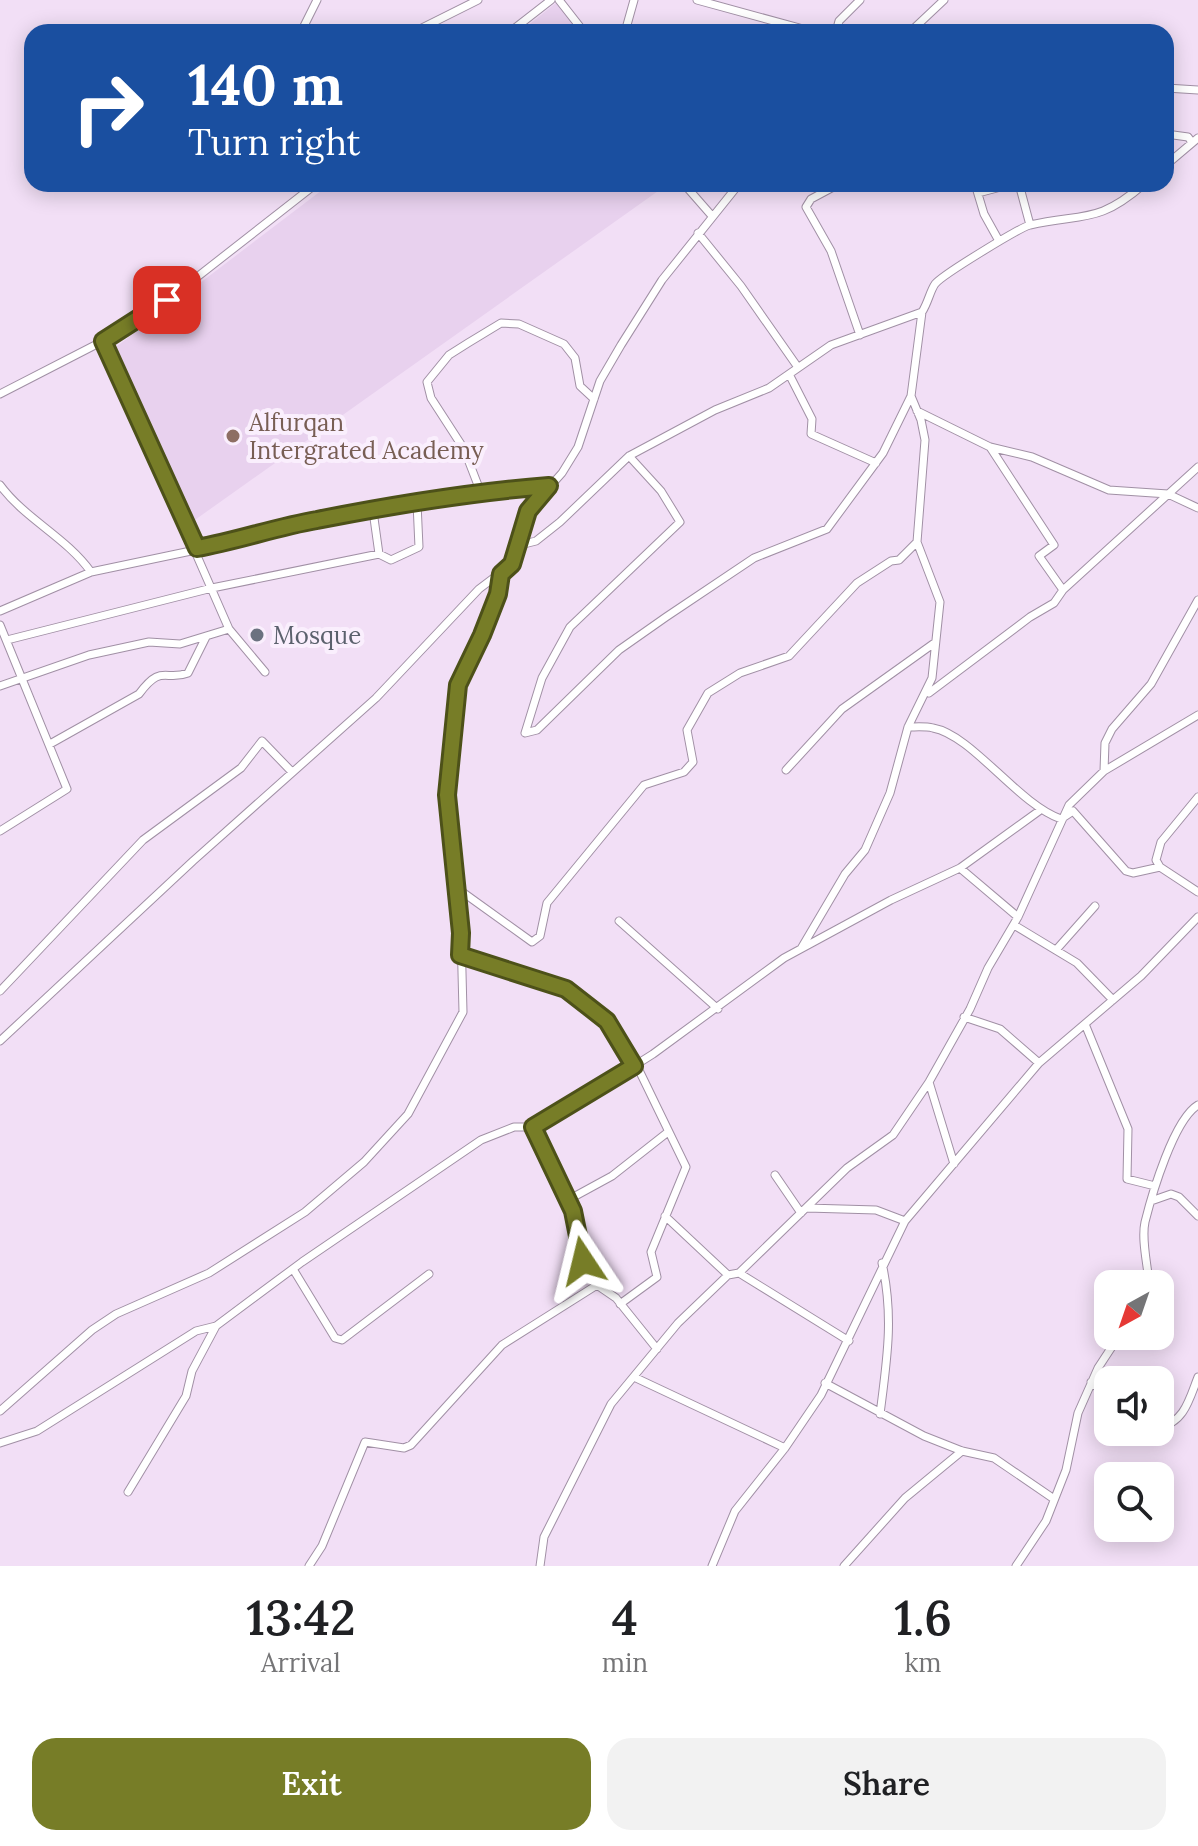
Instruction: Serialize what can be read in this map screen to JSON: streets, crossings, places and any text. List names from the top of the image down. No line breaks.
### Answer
{"places":["Alfurqan Intergrated Academy","Mosque"],"north":"bottom left","page":{"turn":["140 m","Turn right"],"eta":["13:42","Arrival","4","min","1.6","km"],"buttons":["Exit","Share"]}}
